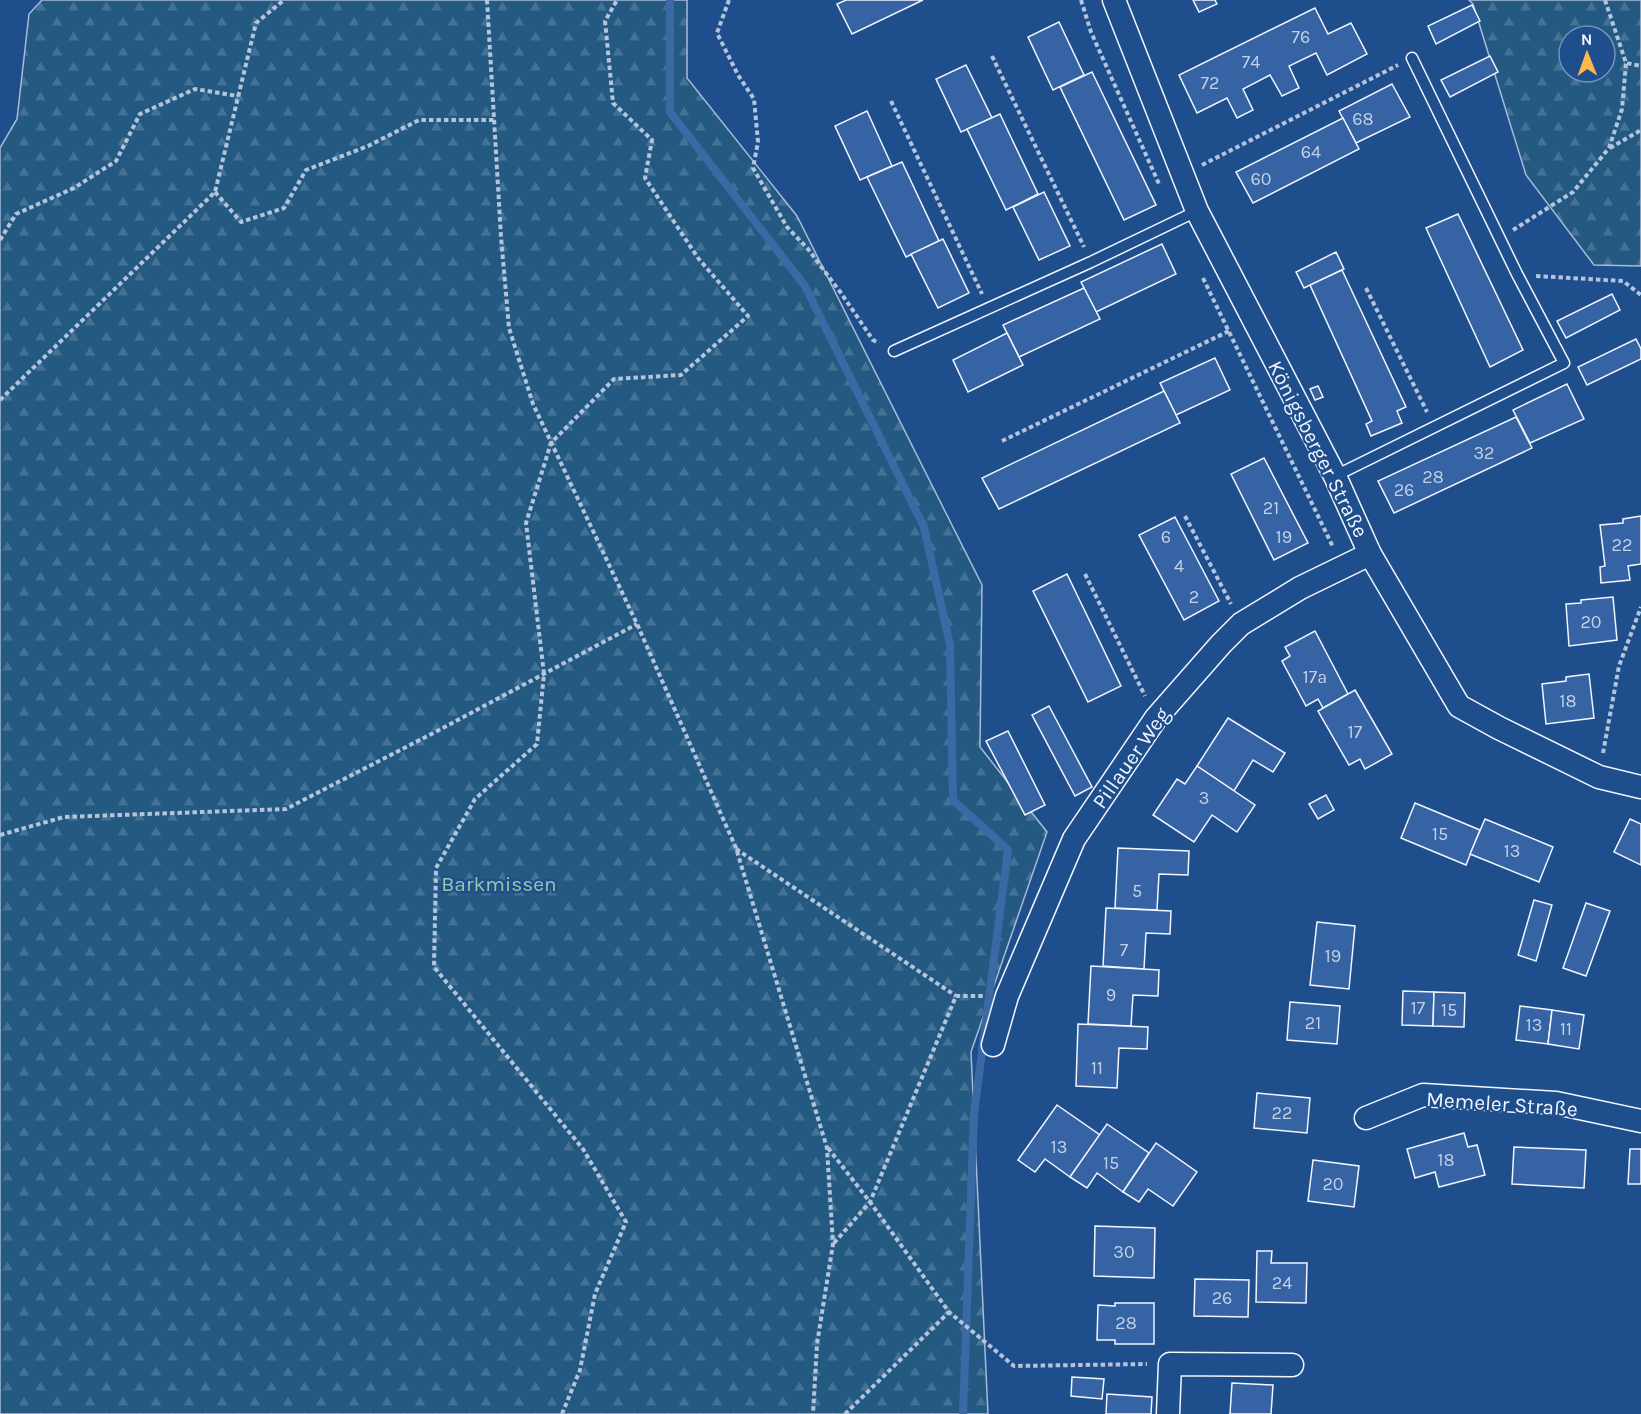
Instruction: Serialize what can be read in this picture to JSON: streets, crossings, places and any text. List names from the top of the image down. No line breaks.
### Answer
{"streets":{"street":["Königsberger Straße","Pillauer Weg","Memeler Straße"]},"crossings":[["Königsberger Straße","Pillauer Weg"]],"parks":["Barkmissen"],"house_numbers":["76","74","72","68","64","60","32","28","26","21","6","19","22","4","2","20","17a","18","17","3","15","13","5","7","19","9","17","15","21","13","11","11","22","13","18","15","20","30","24","26","28"],"north":"top"}
